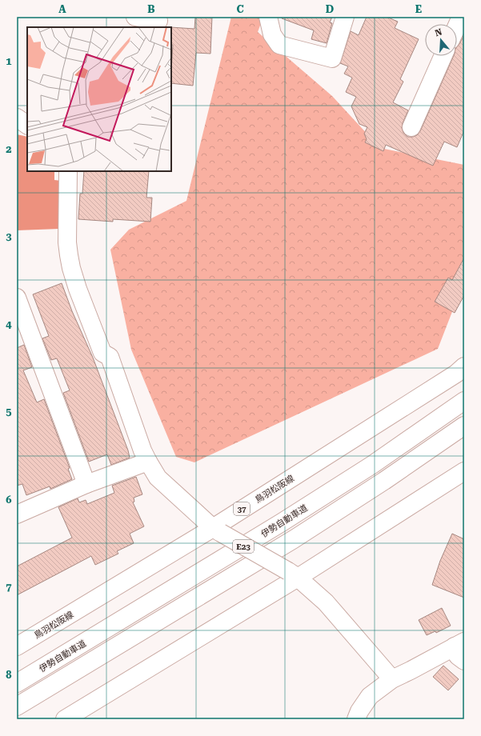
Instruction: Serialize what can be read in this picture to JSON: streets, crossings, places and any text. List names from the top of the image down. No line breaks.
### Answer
{"streets":{"main road":["鳥羽松阪線","37","伊勢自動車道","E23"]},"north":"top","grid":{"columns":["A","B","C","D","E"],"rows":["1","2","3","4","5","6","7","8"]}}
